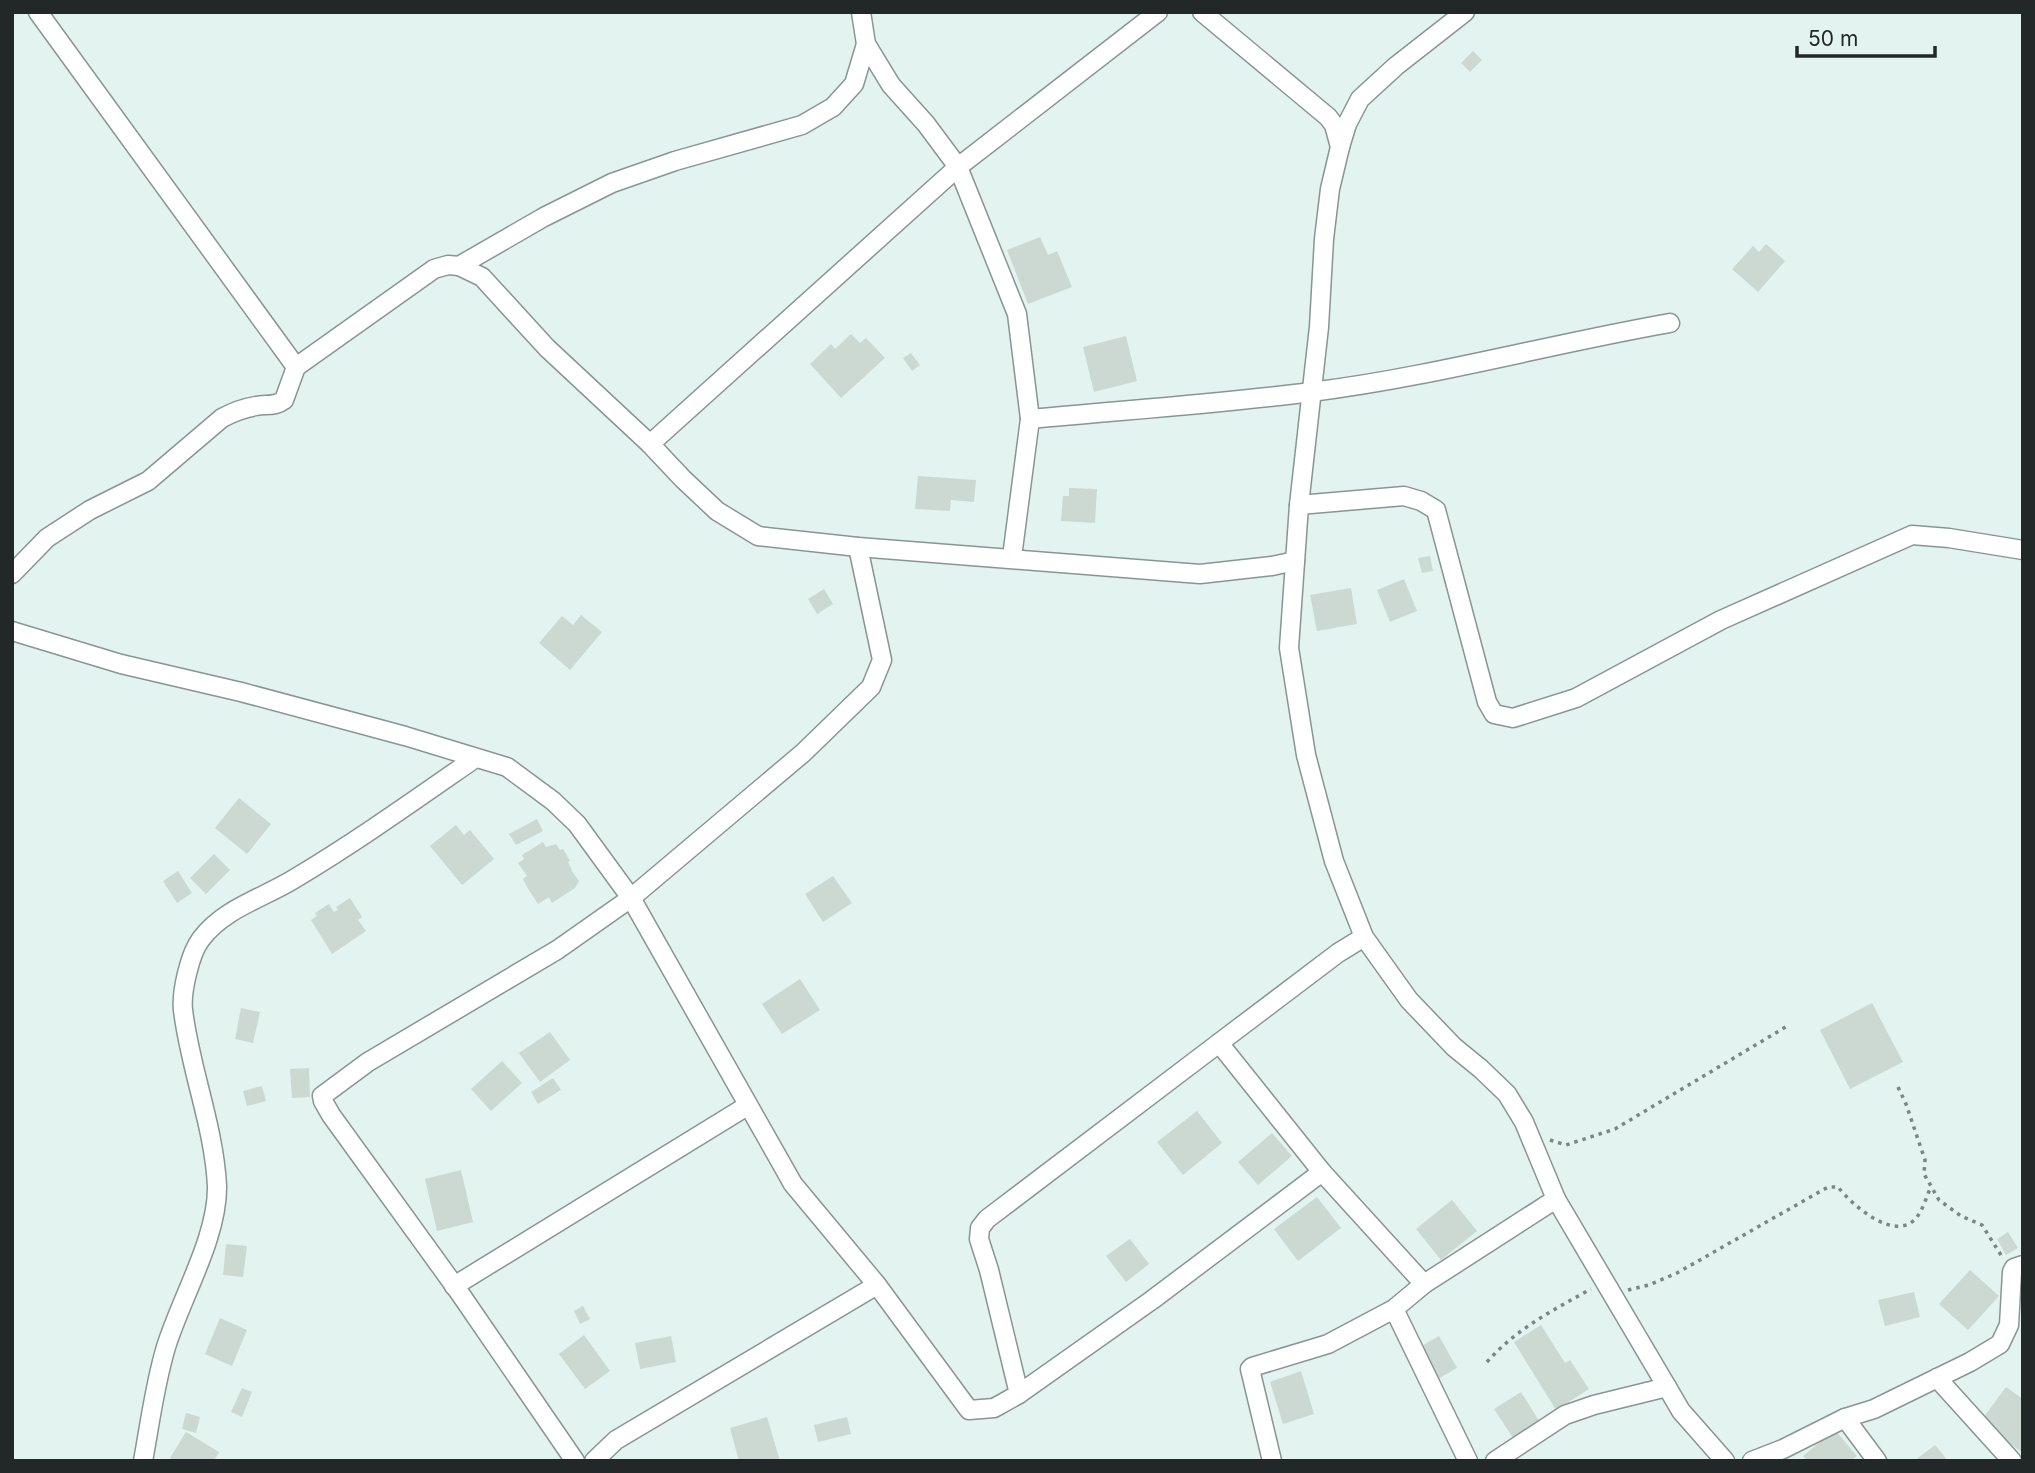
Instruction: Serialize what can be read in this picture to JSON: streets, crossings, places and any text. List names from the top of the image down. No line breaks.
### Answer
{"scale_bar":"50 m"}
